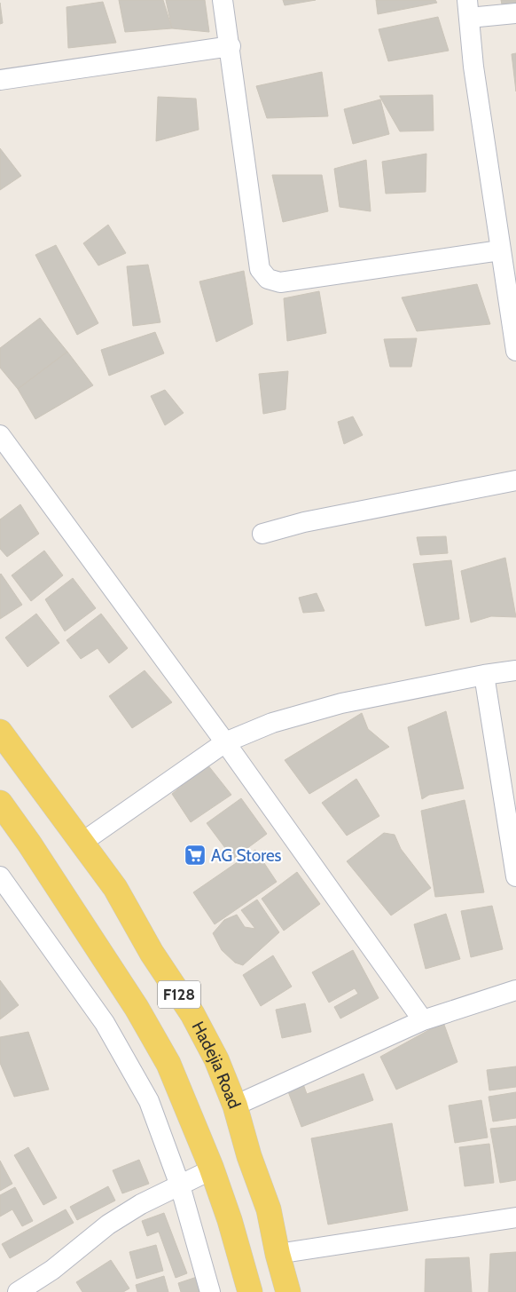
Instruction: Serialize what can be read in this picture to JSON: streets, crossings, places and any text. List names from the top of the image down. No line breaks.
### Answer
{"streets":{"main road":["F128","Hadejia Road"]},"places":{"supermarket":["AG Stores"]}}
